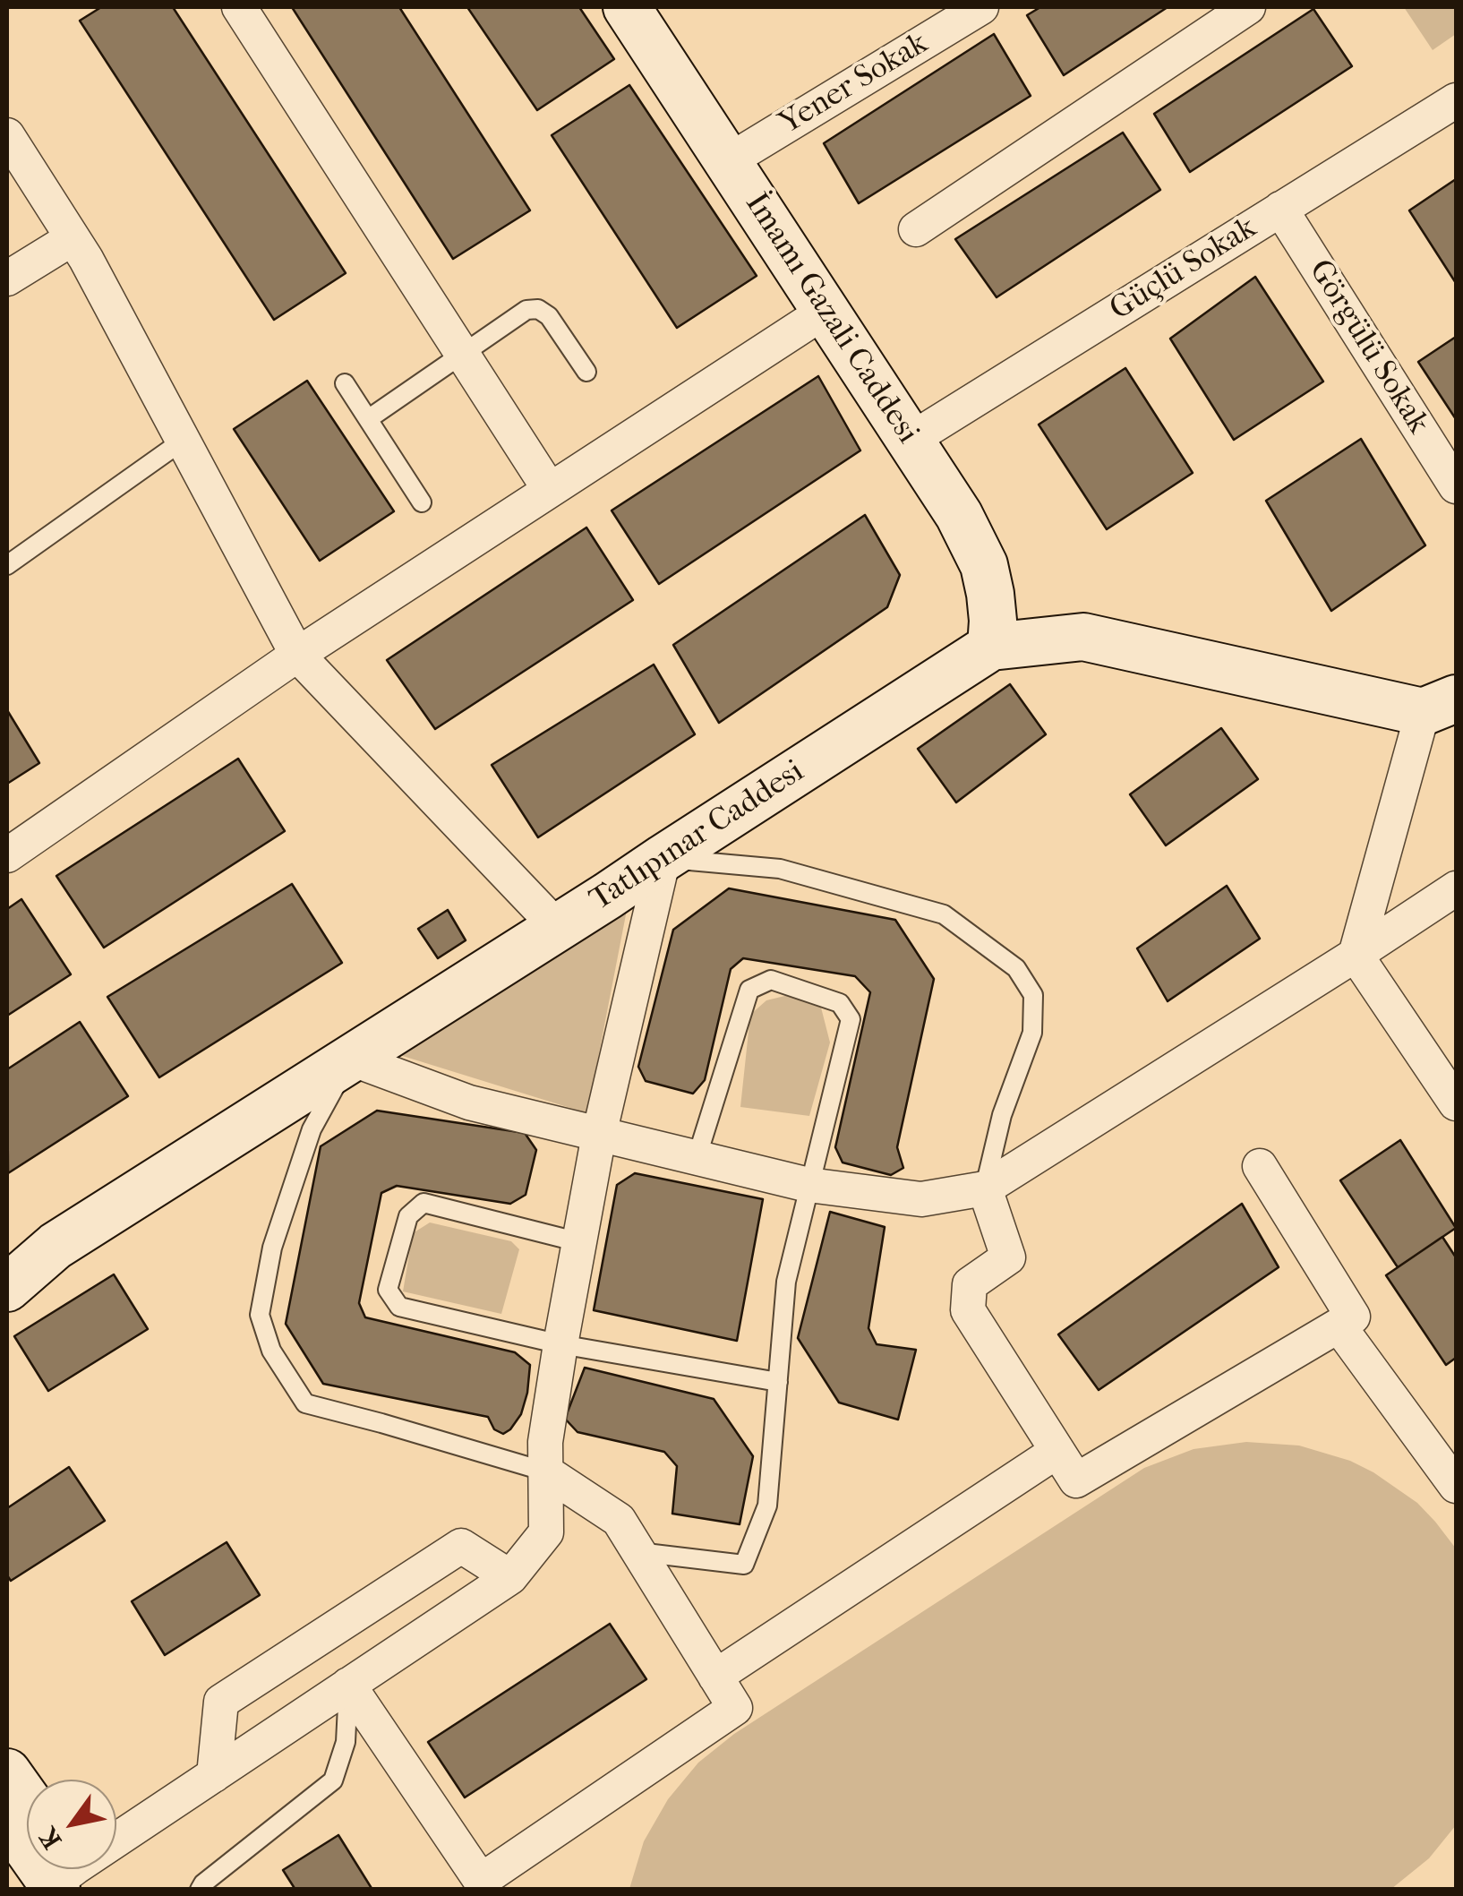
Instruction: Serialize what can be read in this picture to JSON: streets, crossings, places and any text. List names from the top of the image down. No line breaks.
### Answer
{"streets":{"street":["Yener Sokak","Güçlü Sokak","İmamı Gazali Caddesi","Görgülü Sokak","Tatlıpınar Caddesi"]},"crossings":[["Yener Sokak","İmamı Gazali Caddesi"],["Güçlü Sokak","İmamı Gazali Caddesi"],["Güçlü Sokak","Görgülü Sokak"],["İmamı Gazali Caddesi","Tatlıpınar Caddesi"]],"north":"bottom left"}
